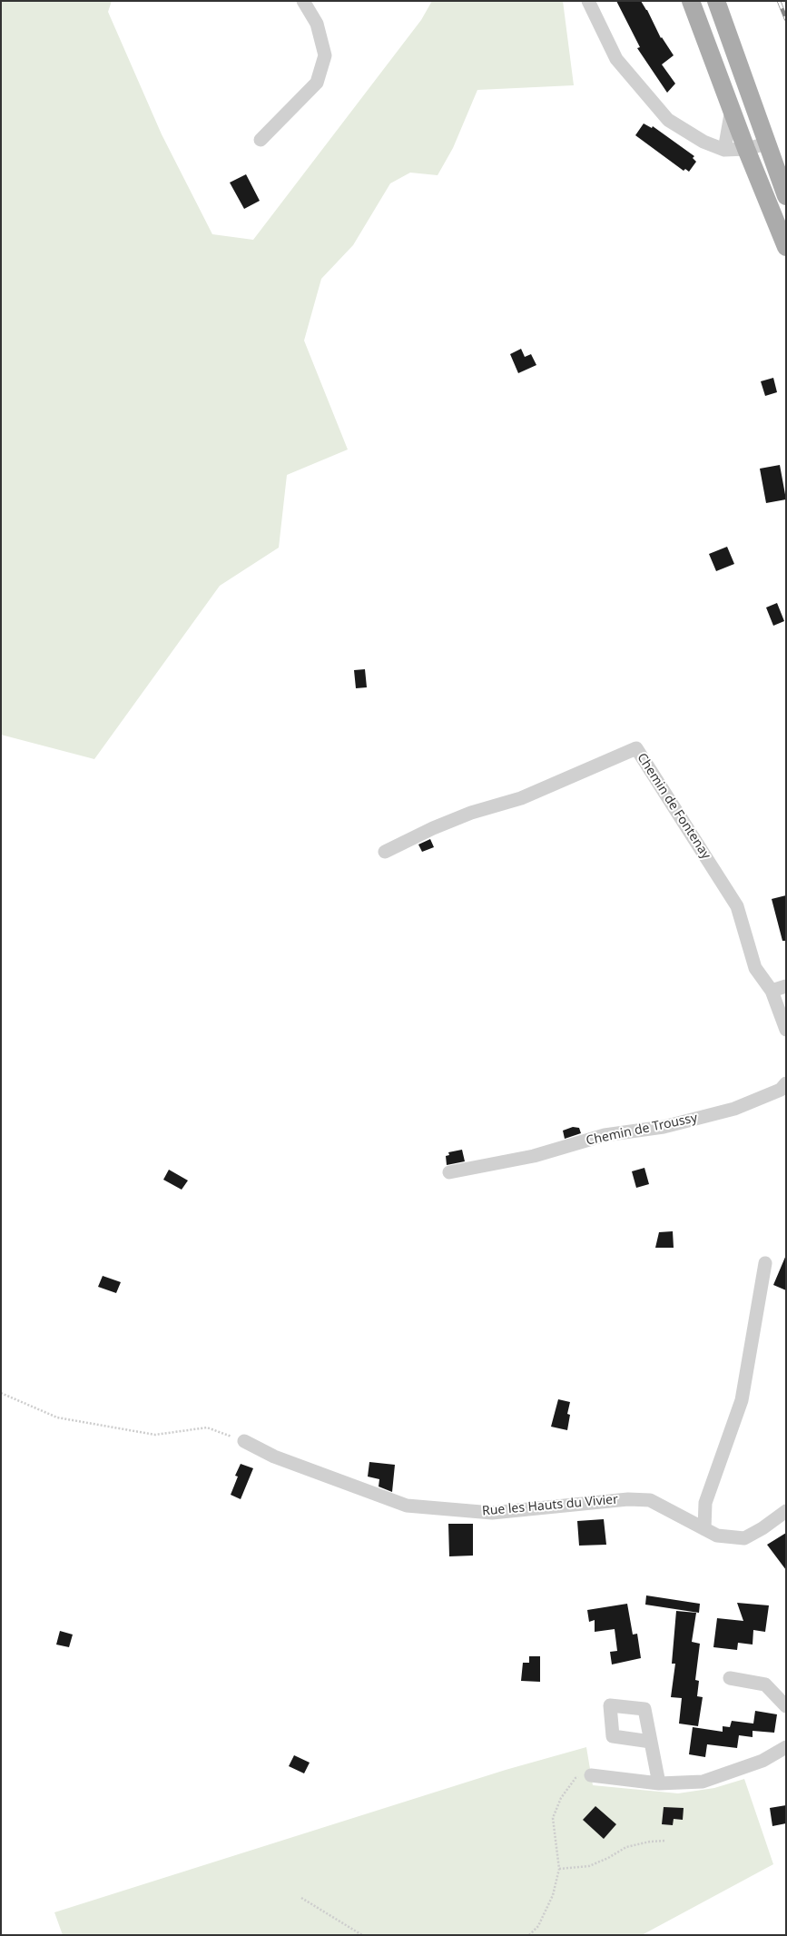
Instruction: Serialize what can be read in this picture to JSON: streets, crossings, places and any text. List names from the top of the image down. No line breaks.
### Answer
{"streets":{"street":["Chemin de Fontenay","Chemin de Troussy","Rue les Hauts du Vivier"]}}
